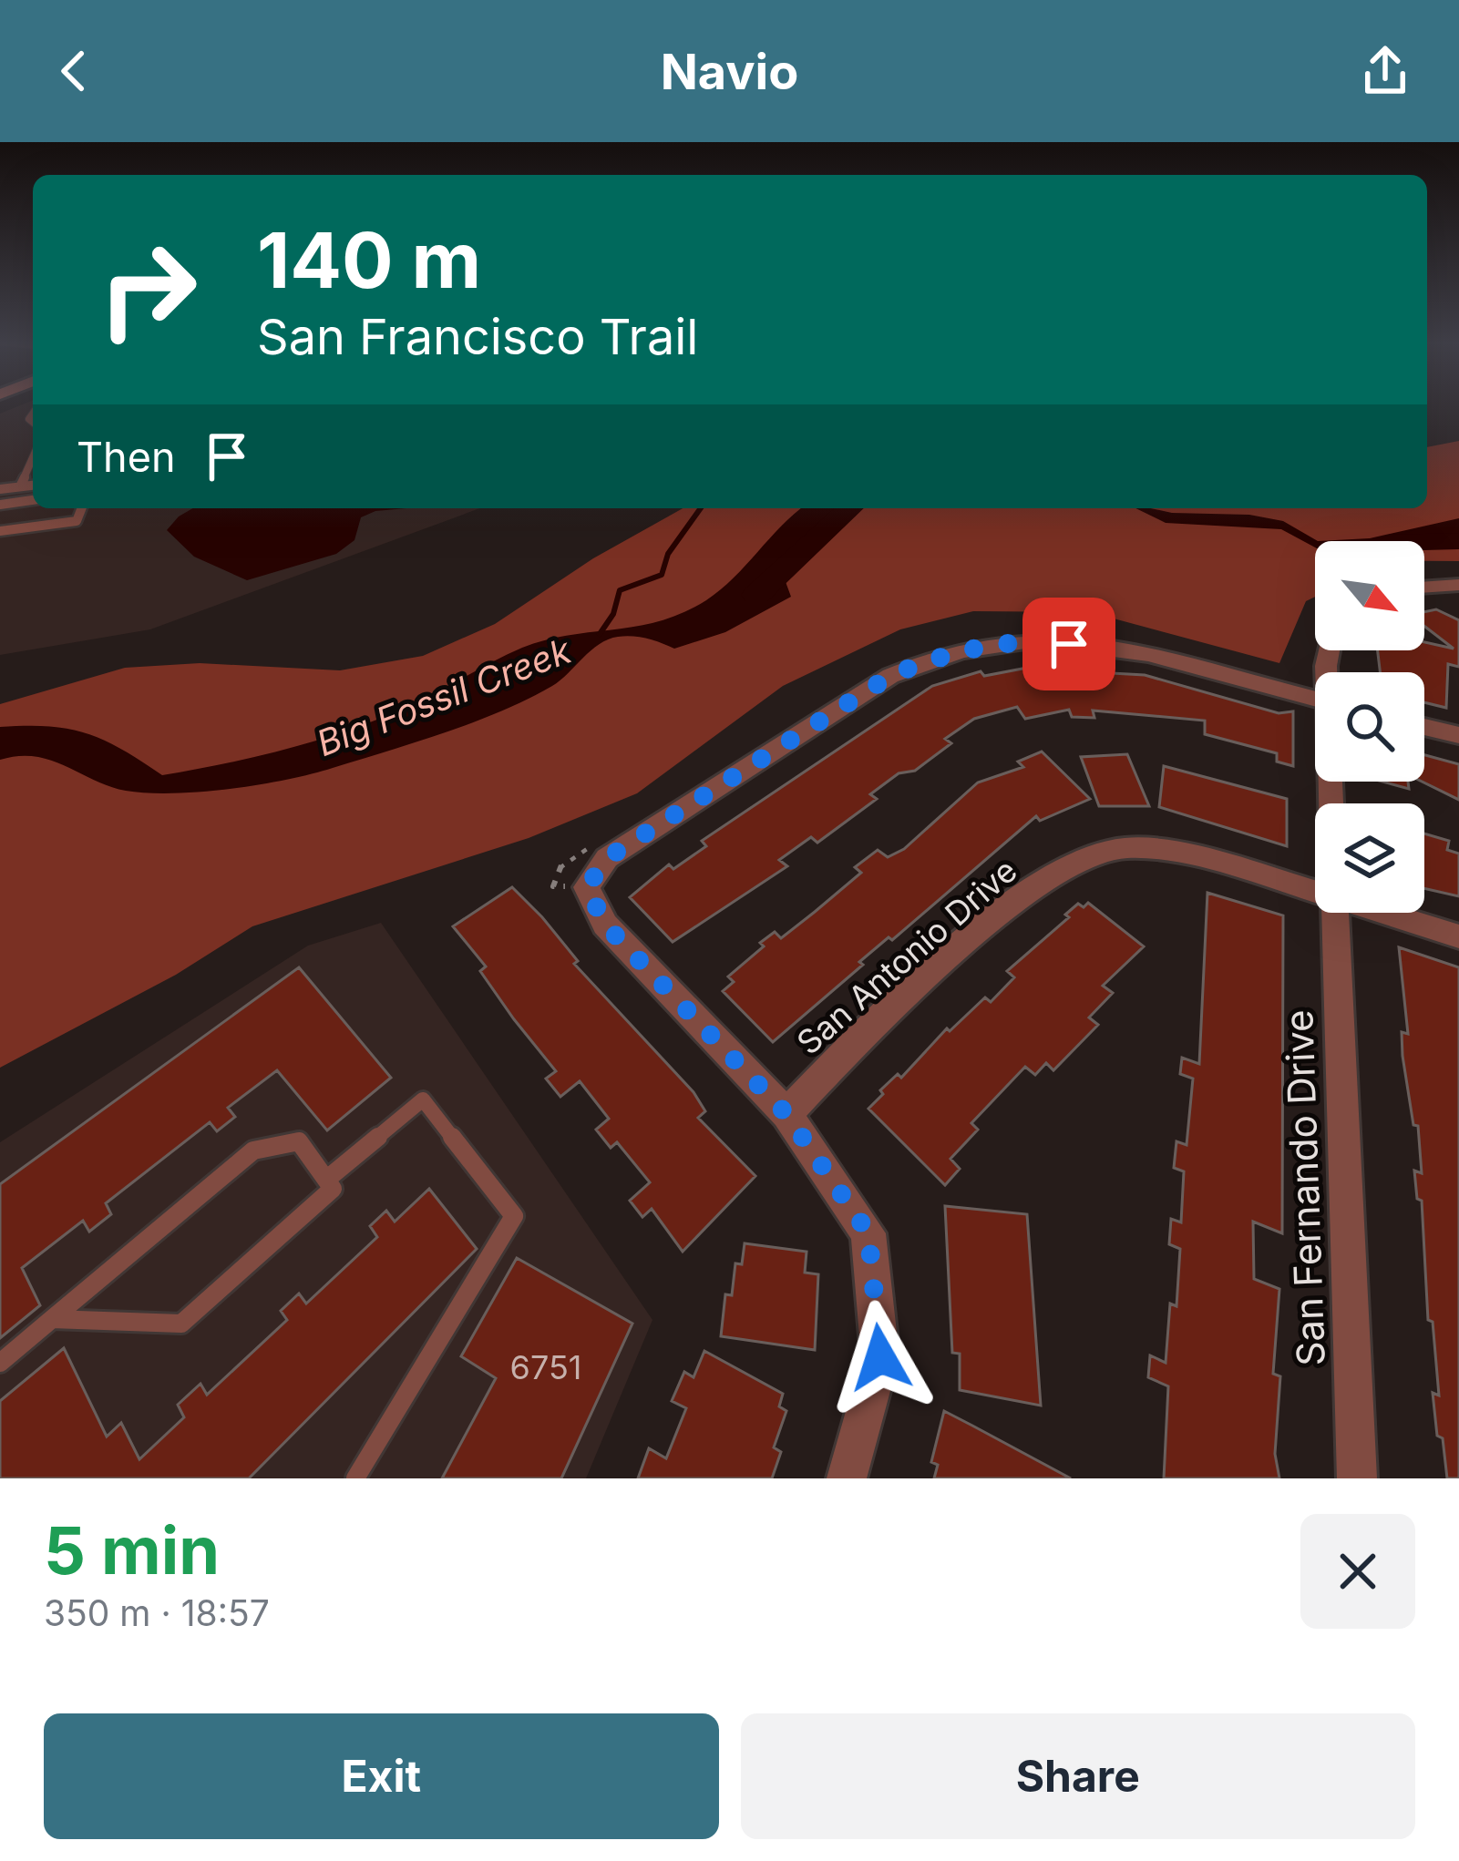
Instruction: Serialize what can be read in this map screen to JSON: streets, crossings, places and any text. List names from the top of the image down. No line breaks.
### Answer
{"streets":{"street":["San Antonio Drive","San Fernando Drive"]},"water":["Big Fossil Creek"],"house_numbers":["6751"],"north":"bottom right","page":{"header":"Navio","turn":["140 m","San Francisco Trail"],"then":"Then","heading":["5 min","350 m · 18:57"],"buttons":["Exit","Share"]}}
